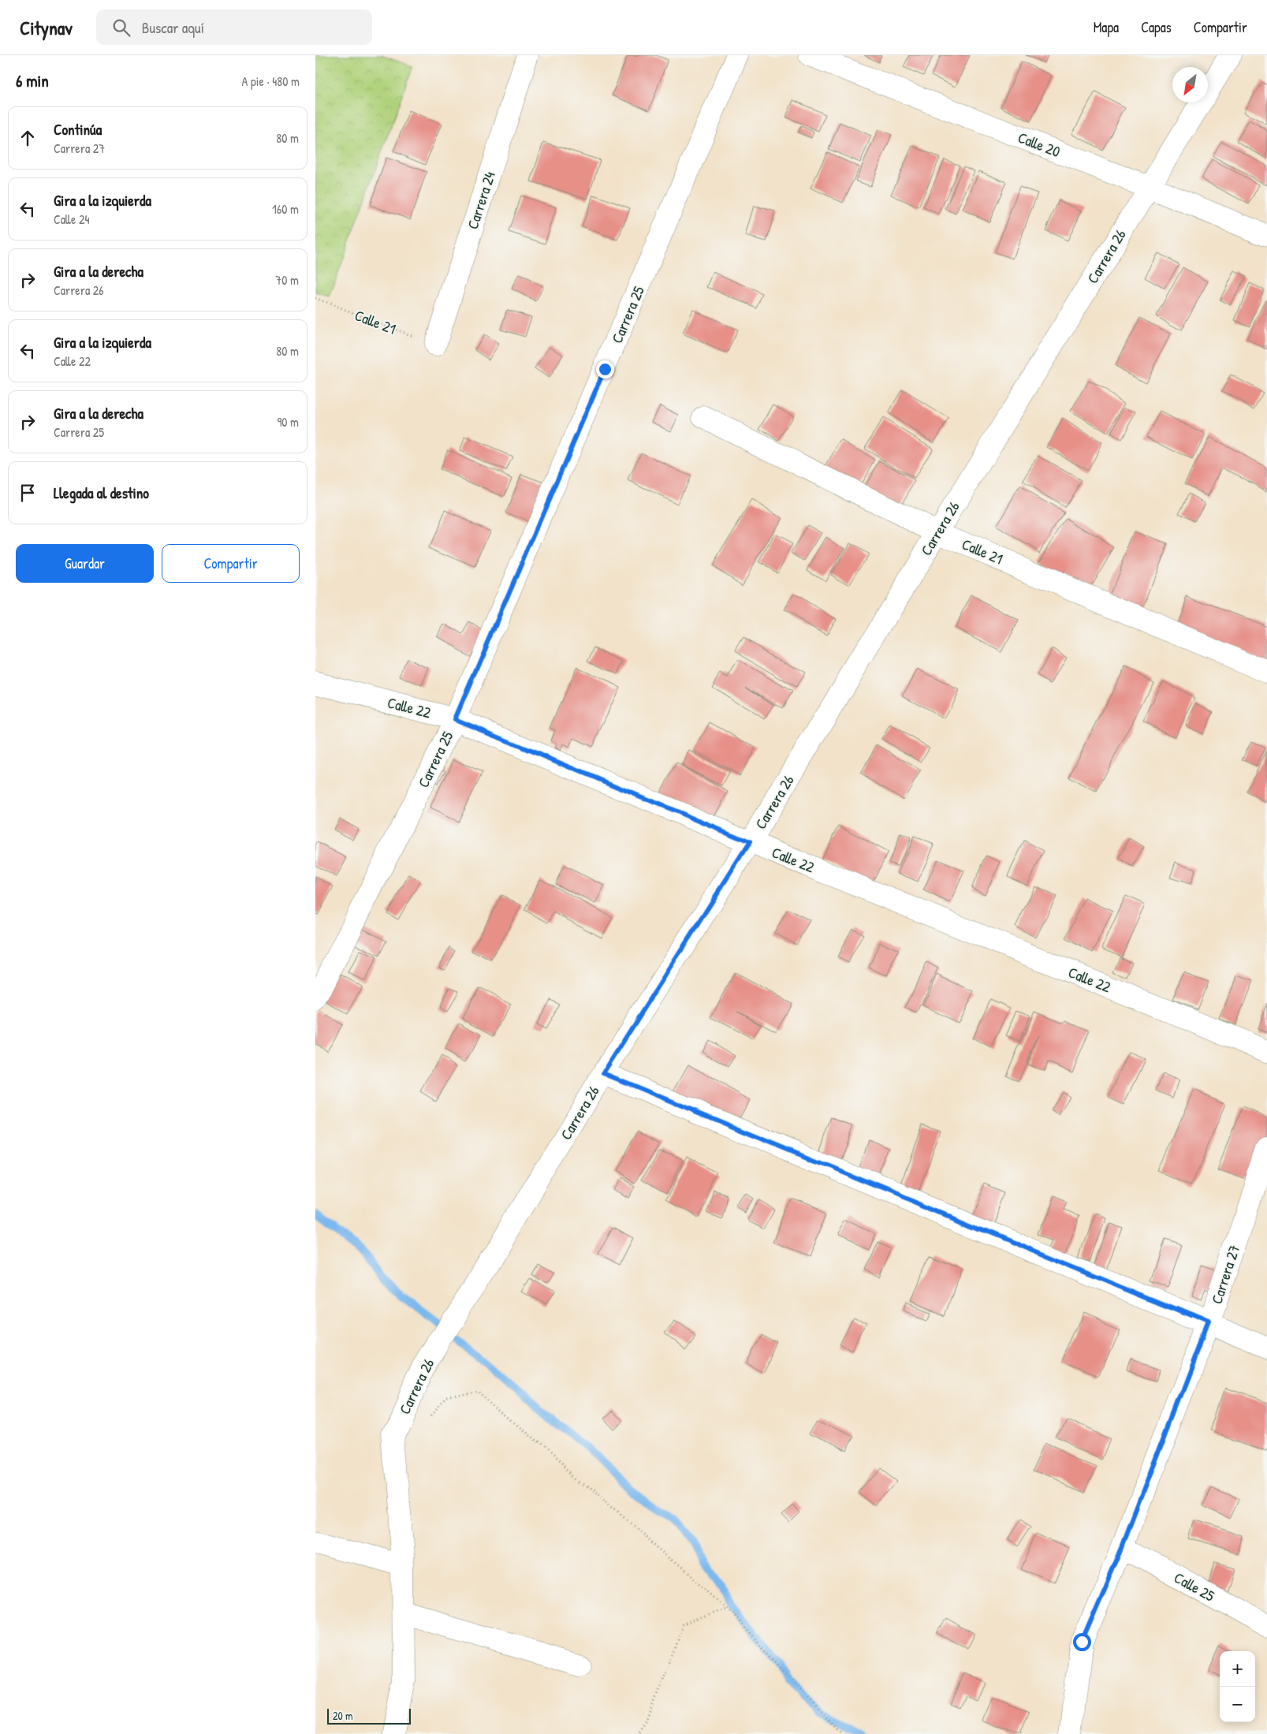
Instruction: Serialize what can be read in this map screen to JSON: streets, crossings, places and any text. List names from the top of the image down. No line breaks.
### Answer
{"streets":{"street":["Calle 20","Carrera 24","Carrera 26","Carrera 25","Calle 21","Calle 22","Carrera 27","Calle 25"]},"crossings":[["Calle 20","Carrera 26"],["Carrera 24","Calle 21"],["Carrera 26","Calle 21"],["Carrera 26","Calle 22"],["Carrera 25","Calle 22"],["Carrera 27","Calle 25"]],"scale_bar":"20 m","north":"bottom left","page":{"header":"Citynav","search":"Buscar aquí","nav":["Mapa","Capas","Compartir"],"heading":["6 min","A pie · 480 m"],"list":[["Continúa","Carrera 27","80 m"],["Gira a la izquierda","Calle 24","160 m"],["Gira a la derecha","Carrera 26","70 m"],["Gira a la izquierda","Calle 22","80 m"],["Gira a la derecha","Carrera 25","90 m"],"Llegada al destino"],"buttons":["Guardar","Compartir"],"map_buttons":["+","−"],"scale":"20 m"}}
